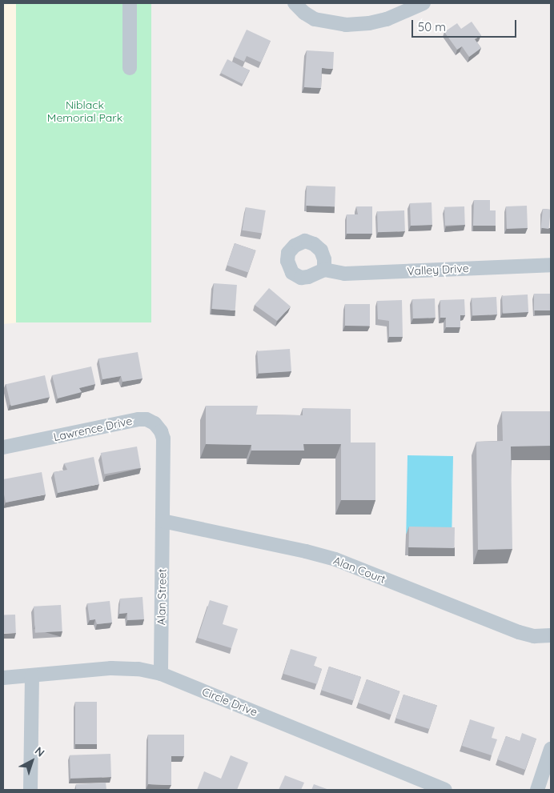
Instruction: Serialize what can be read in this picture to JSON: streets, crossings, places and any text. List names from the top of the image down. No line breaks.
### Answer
{"streets":{"street":["Valley Drive","Lawrence Drive","Alan Court","Alan Street","Circle Drive"]},"crossings":[["Lawrence Drive","Alan Court"],["Lawrence Drive","Alan Street"],["Alan Court","Alan Street"],["Alan Street","Circle Drive"]],"parks":["Niblack Memorial Park"],"scale_bar":"50 m","north":"top right"}
